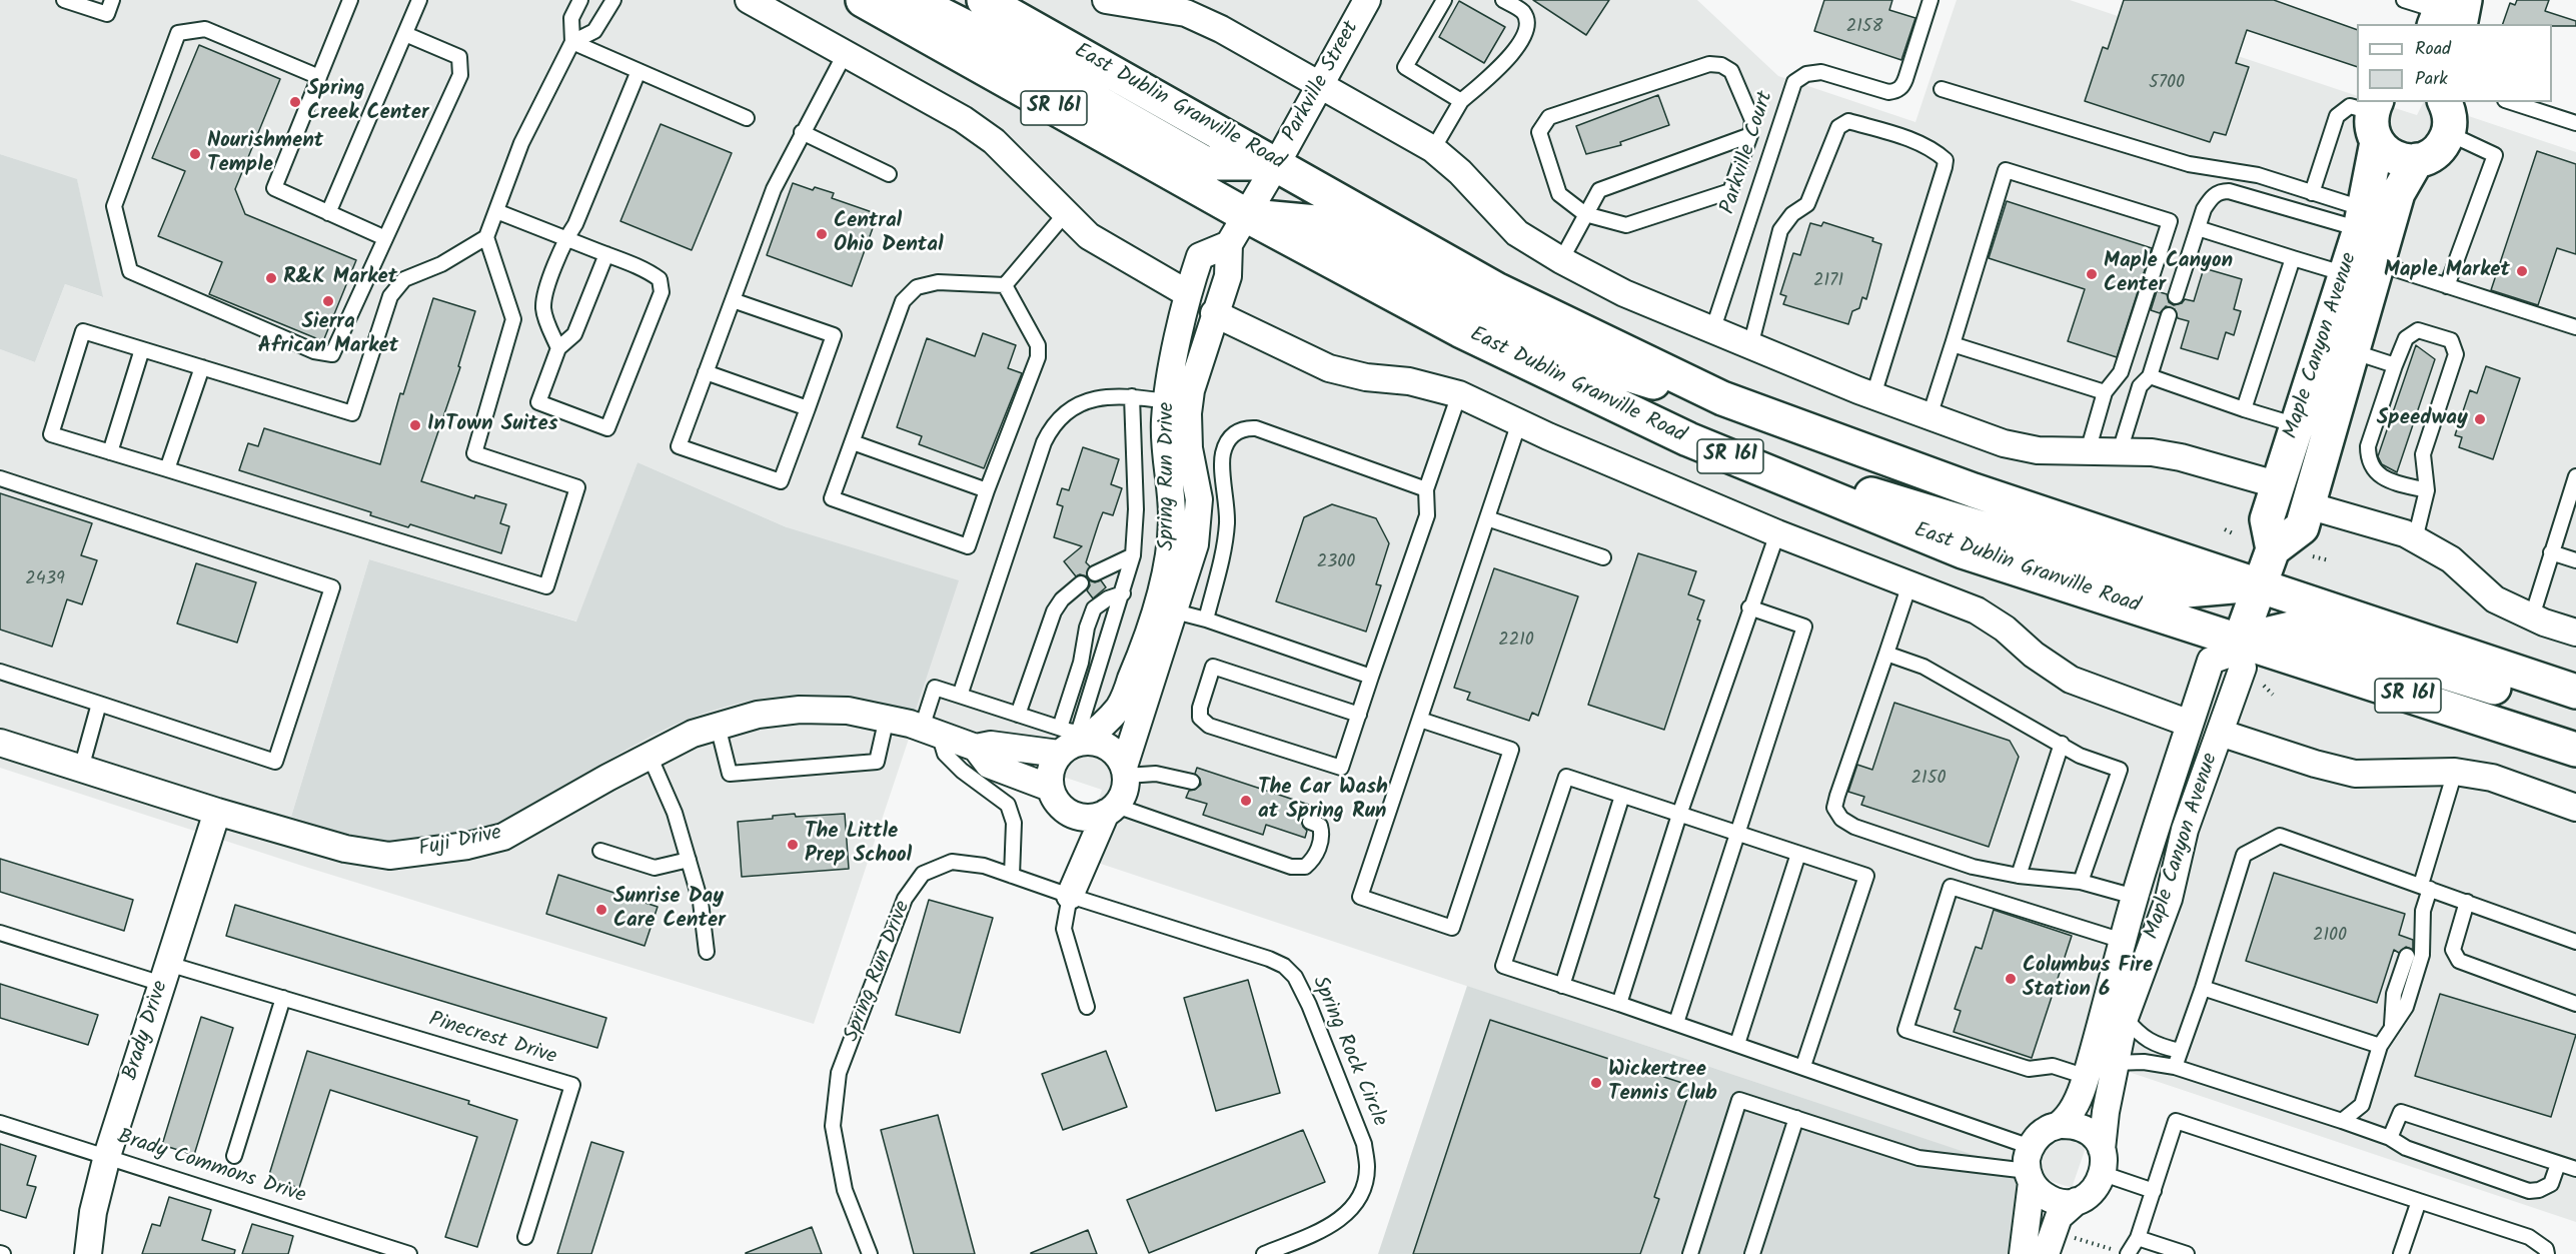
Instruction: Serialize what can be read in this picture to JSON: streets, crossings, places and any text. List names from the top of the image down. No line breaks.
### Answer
{"streets":{"main road":["SR 161","East Dublin Granville Road","Maple Canyon Avenue"],"street":["Parkville Street","Spring Run Drive","Fuji Drive","Brady Drive"],"lane":["Parkville Court","Pinecrest Drive","Spring Rock Circle","Brady Commons Drive"]},"crossings":[["Parkville Street","East Dublin Granville Road"],["Parkville Street","Spring Run Drive"],["East Dublin Granville Road","Maple Canyon Avenue"],["East Dublin Granville Road","Spring Run Drive"],["Spring Run Drive","Fuji Drive"],["Spring Run Drive","Spring Rock Circle"],["Fuji Drive","Brady Drive"],["Brady Drive","Pinecrest Drive"],["Brady Drive","Brady Commons Drive"]],"places":["Spring Creek Center","Nourishment Temple","Central Ohio Dental","Maple Market","Maple Canyon Center","R&K Market","Sierra African Market","Speedway","InTown Suites","The Car Wash at Spring Run","The Little Prep School","Sunrise Day Care Center","Columbus Fire Station 6","Wickertree Tennis Club"],"house_numbers":["2158","5700","2171","2300","2439","2210","2150","2100"],"legend":["Road","Park"]}
